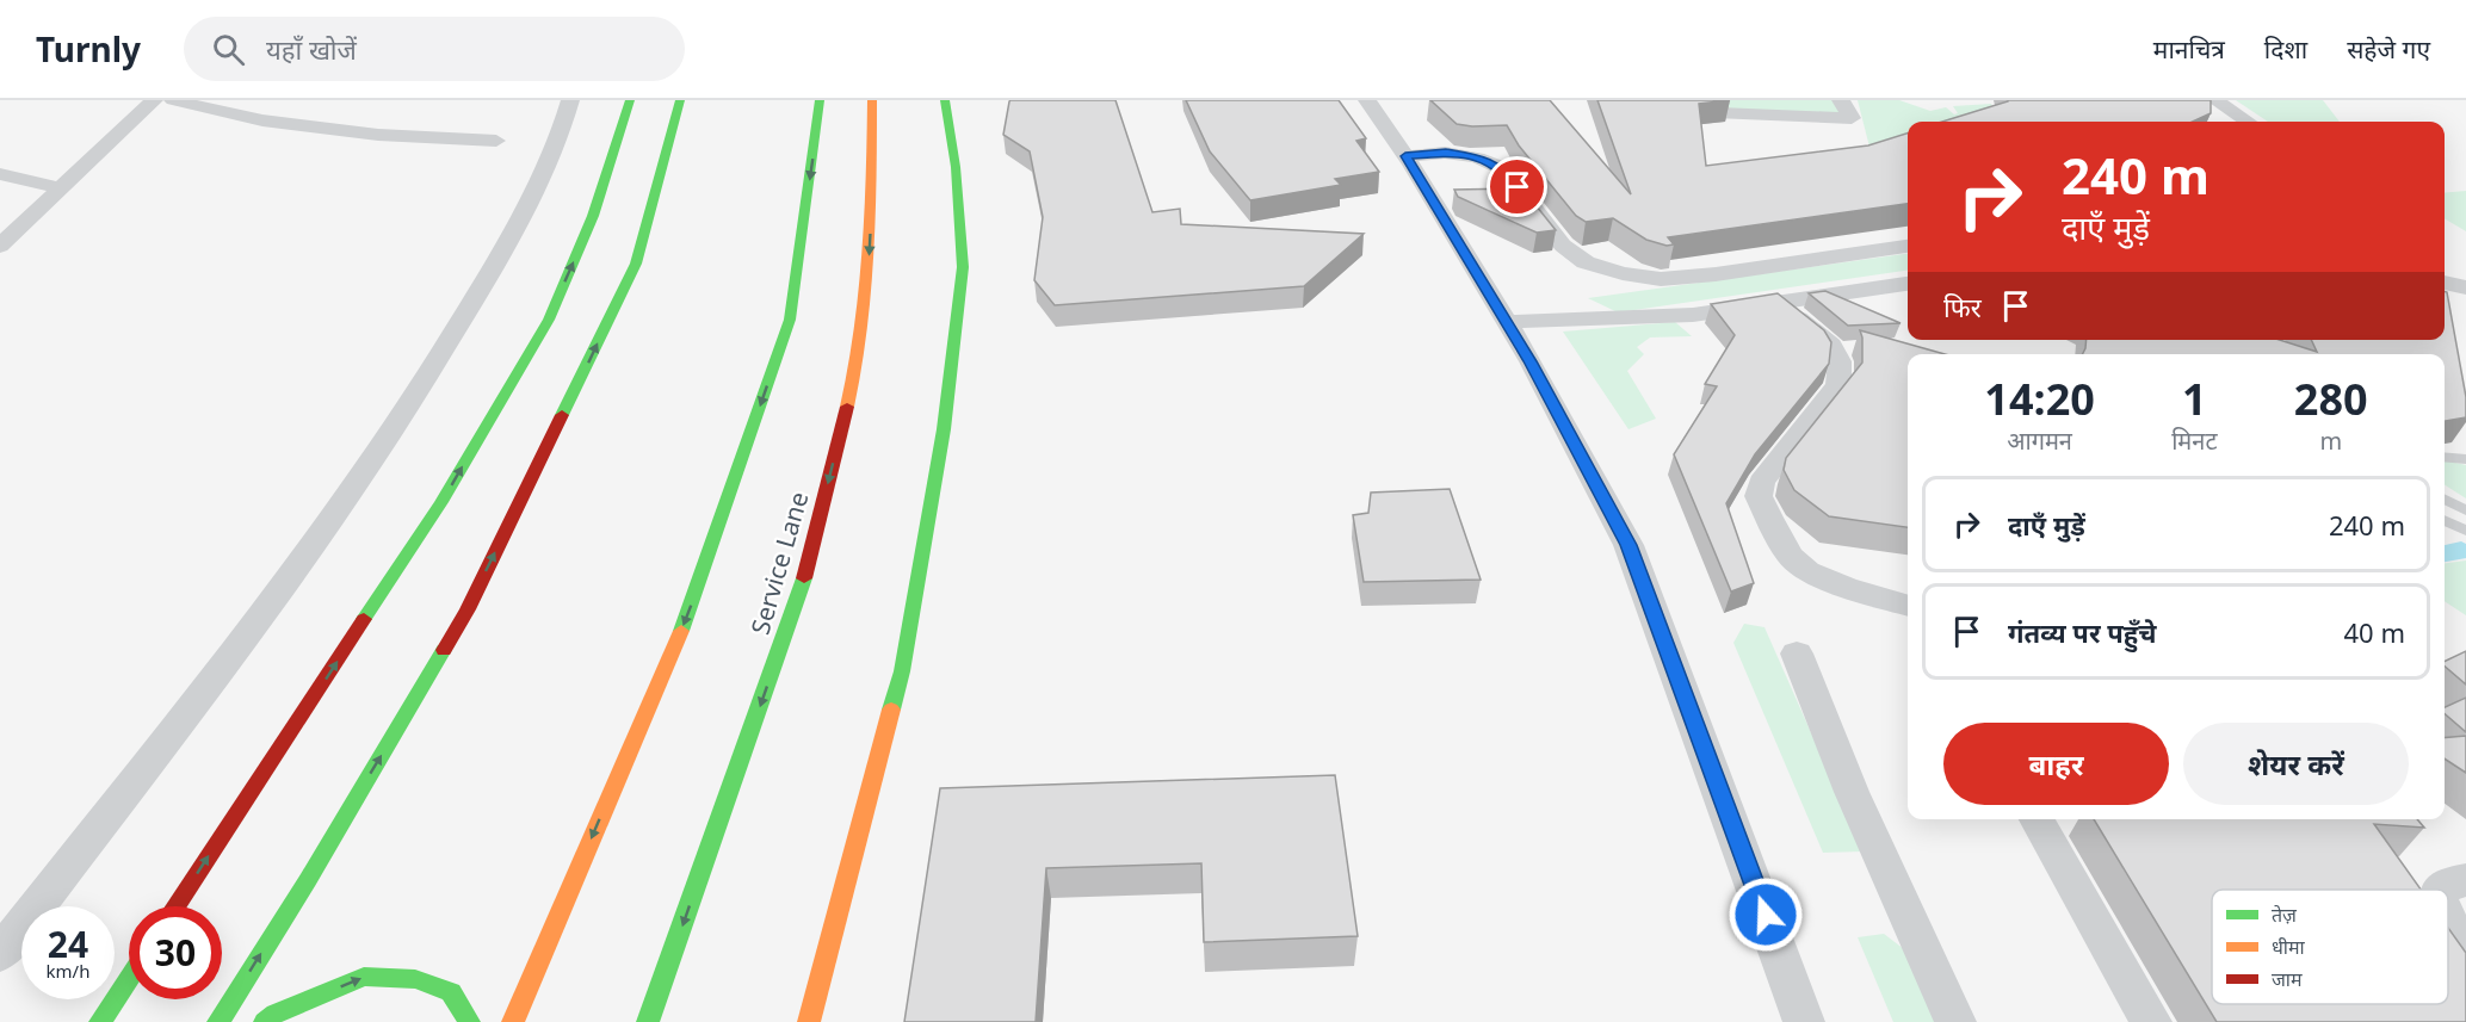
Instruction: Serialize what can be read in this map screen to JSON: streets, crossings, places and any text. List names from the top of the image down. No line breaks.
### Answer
{"streets":{"street":["Service Lane"]},"legend":["तेज़","धीमा","जाम"],"page":{"header":"Turnly","search":"यहाँ खोजें","nav":["मानचित्र","दिशा","सहेजे गए"],"turn":["240 m","दाएँ मुड़ें"],"then":"फिर","eta":["14:20","आगमन","1","मिनट","280","m"],"list":[{"name":"दाएँ मुड़ें","value":"240 m"},{"name":"गंतव्य पर पहुँचे","value":"40 m"}],"buttons":["बाहर","शेयर करें"],"speed":"24 km/h","limit":"30"}}
